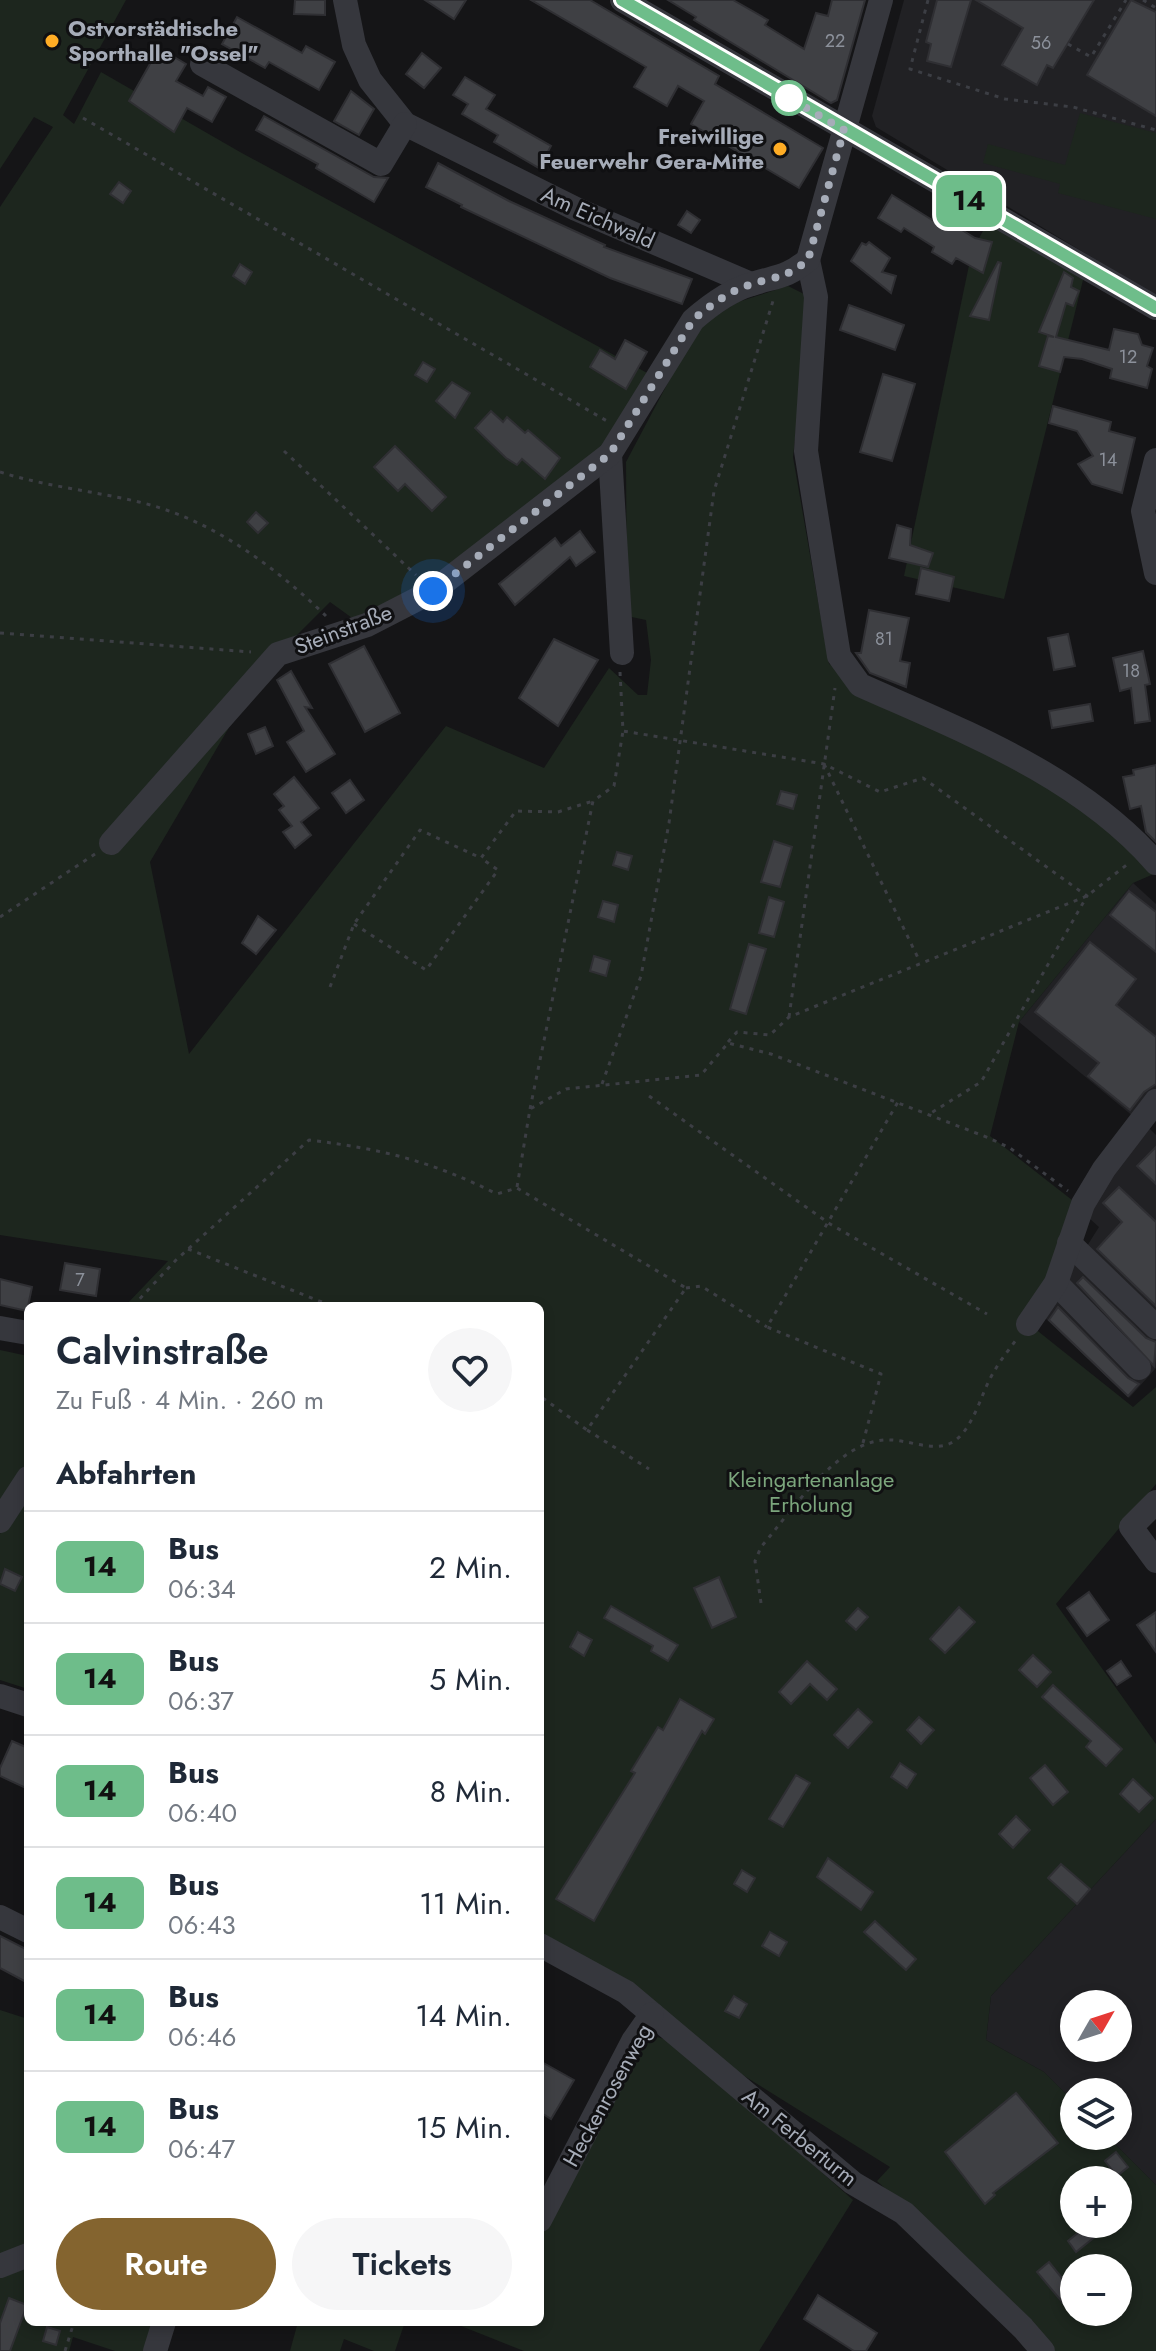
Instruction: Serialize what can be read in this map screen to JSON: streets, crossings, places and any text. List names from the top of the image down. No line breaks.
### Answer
{"streets":{"street":["Am Eichwald","Steinstraße","Heckenrosenweg","Am Ferberturm"]},"crossings":[["Am Eichwald","Steinstraße"],["Heckenrosenweg","Am Ferberturm"]],"parks":["Kleingartenanlage Erholung"],"places":["Ostvorstädtische Sporthalle \"Ossel\"","Freiwillige Feuerwehr Gera-Mitte"],"lines":["bus line 14"],"house_numbers":["22","56","12","14","81","18","7"],"north":"top right","page":{"on_map":"14","heading":[["Calvinstraße","Zu Fuß · 4 Min. · 260 m"],"Abfahrten"],"list":[{"mark":"14","name":"Bus","note":"06:34","value":"2 Min."},{"mark":"14","name":"Bus","note":"06:37","value":"5 Min."},{"mark":"14","name":"Bus","note":"06:40","value":"8 Min."},{"mark":"14","name":"Bus","note":"06:43","value":"11 Min."},{"mark":"14","name":"Bus","note":"06:46","value":"14 Min."},{"mark":"14","name":"Bus","note":"06:47","value":"15 Min."}],"map_buttons":["+","−"],"buttons":["Route","Tickets"]}}
